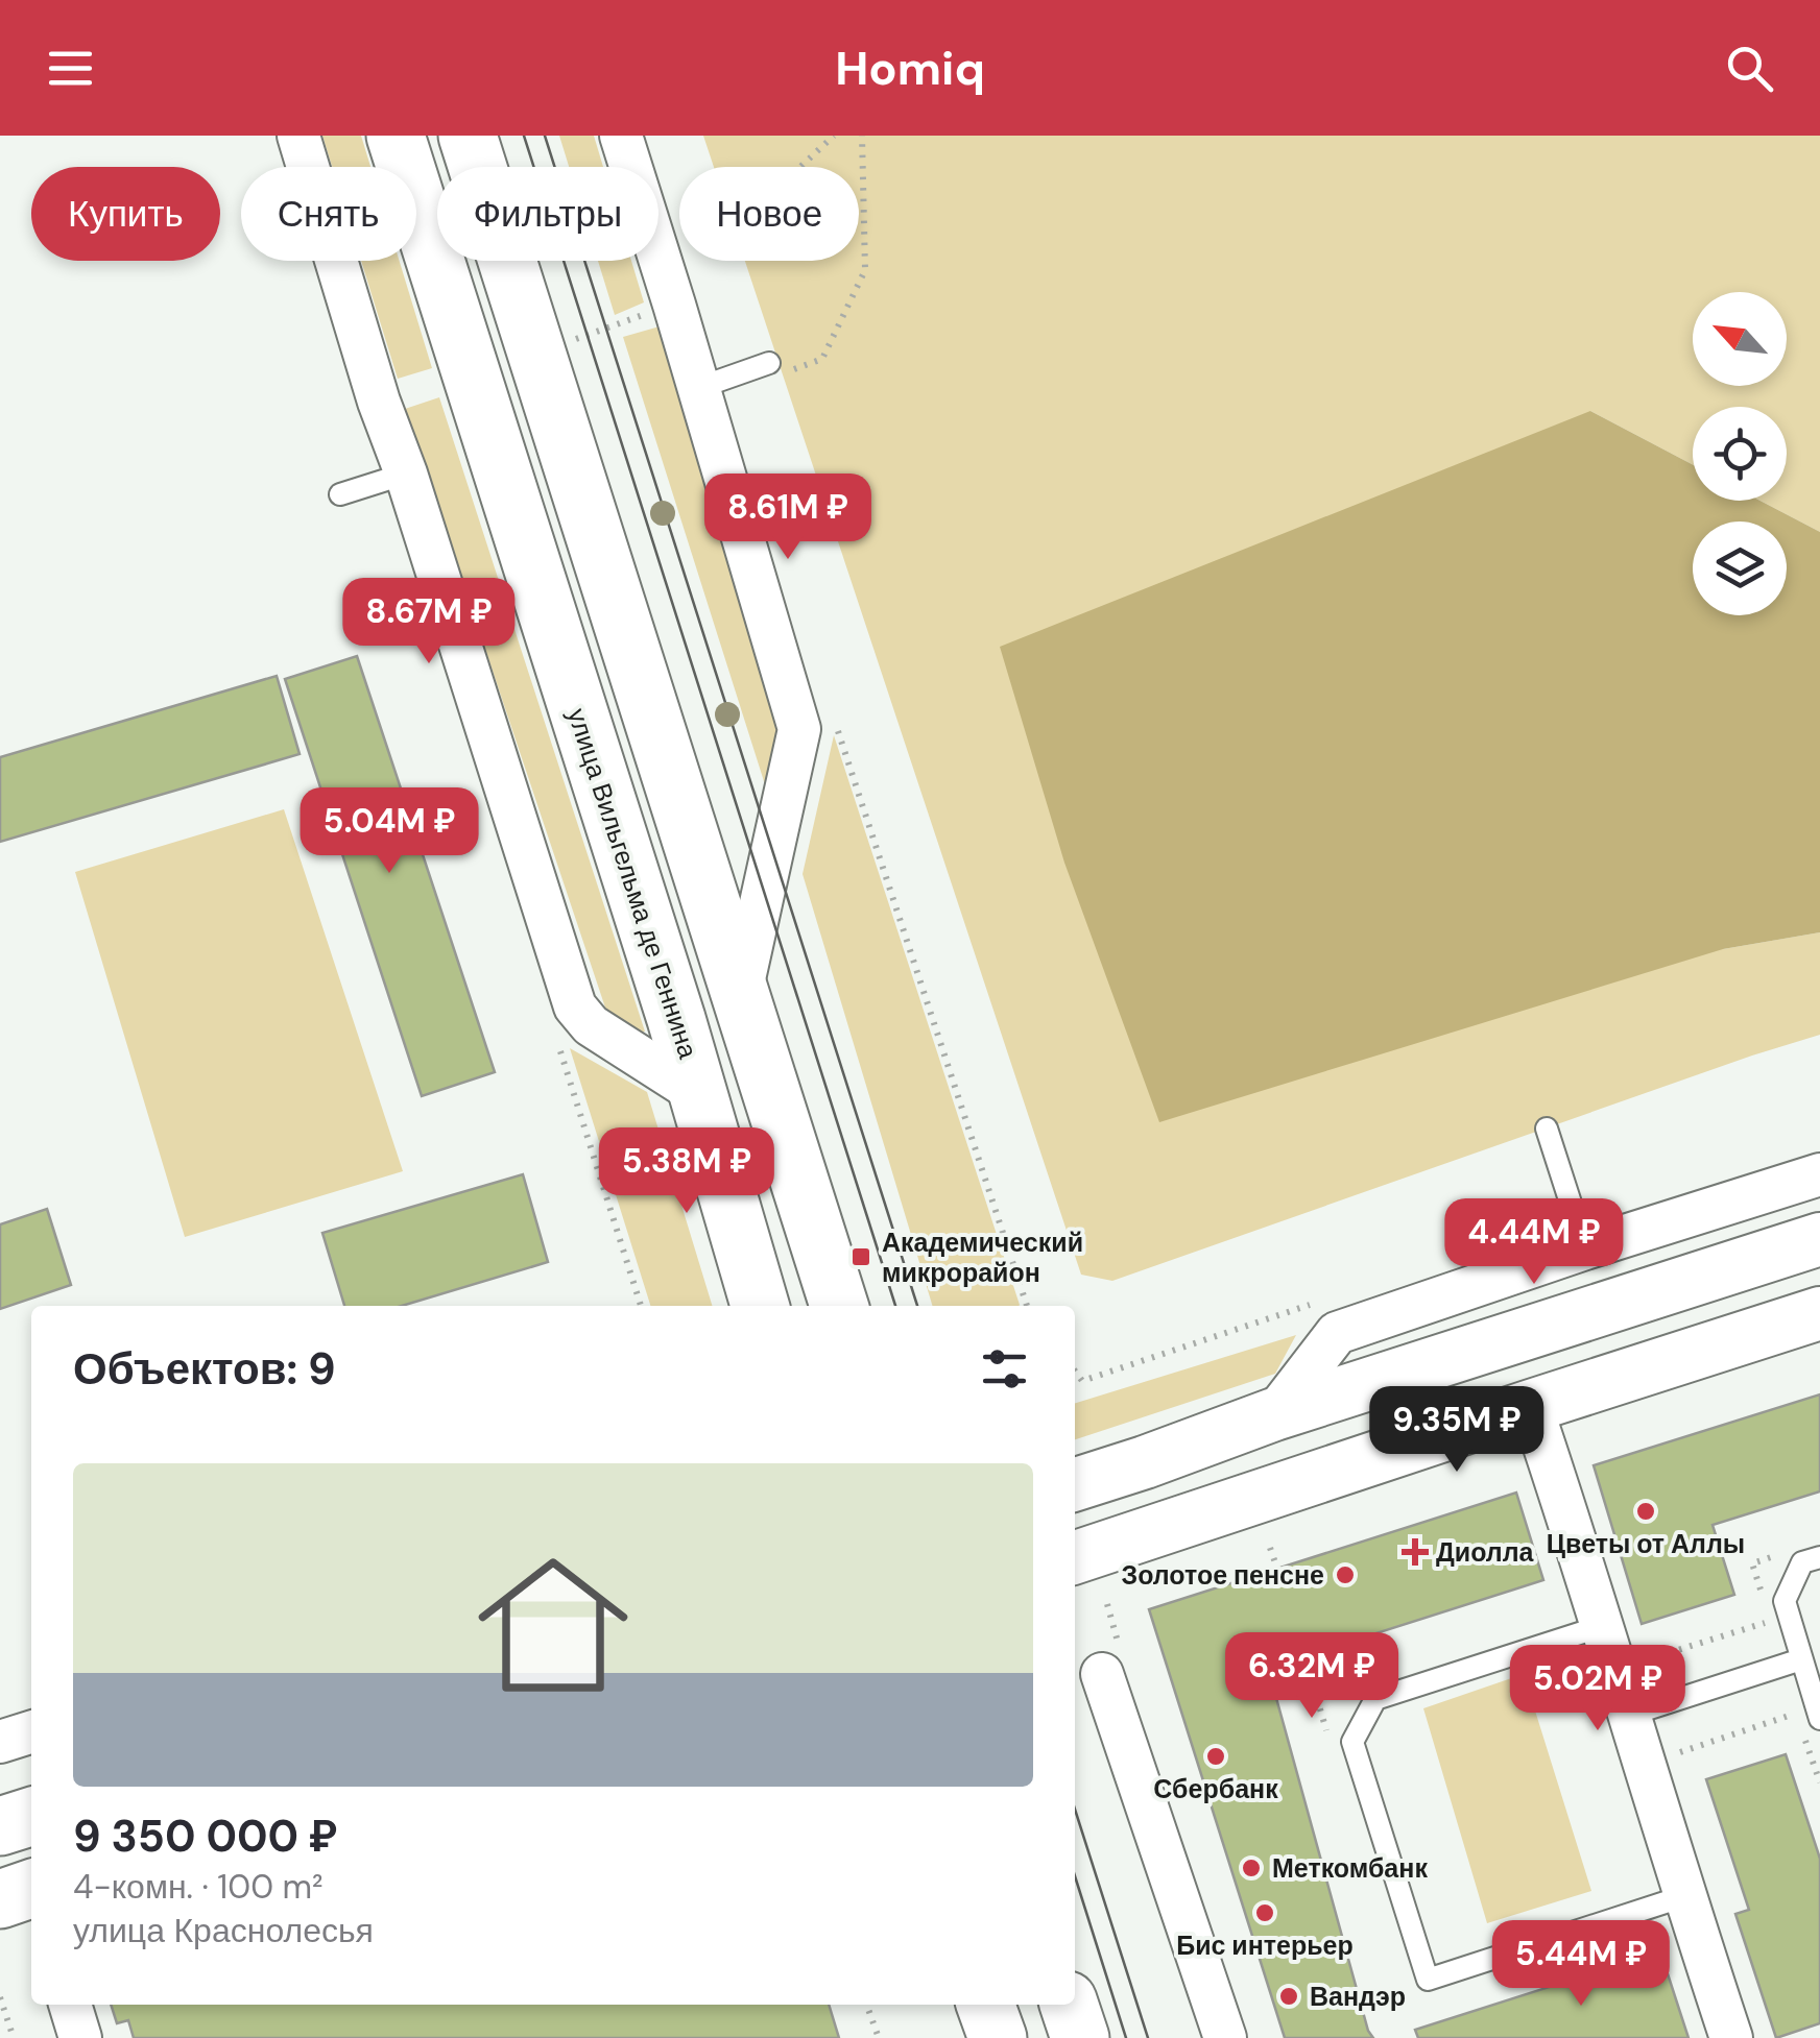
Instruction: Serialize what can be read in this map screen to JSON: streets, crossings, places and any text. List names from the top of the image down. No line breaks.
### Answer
{"streets":{"main road":["улица Вильгельма де Геннина"]},"places":{"transit":["Академический микрорайон"],"other":["Цветы от Аллы","Золотое пенсне","Сбербанк","Меткомбанк","Бис интерьер","Вандэр"],"health":["Диолла"]},"north":"top left","page":{"header":"Homiq","chip":["Купить","Снять","Фильтры","Новое"],"price":["8.61M ₽","8.67M ₽","5.04M ₽","5.38M ₽","4.44M ₽","9.35M ₽","6.32M ₽","5.02M ₽","5.44M ₽"],"heading":"Объектов: 9","list":[{"name":"9 350 000 ₽","note":"4-комн. · 100 m² · улица Краснолесья"}]}}
